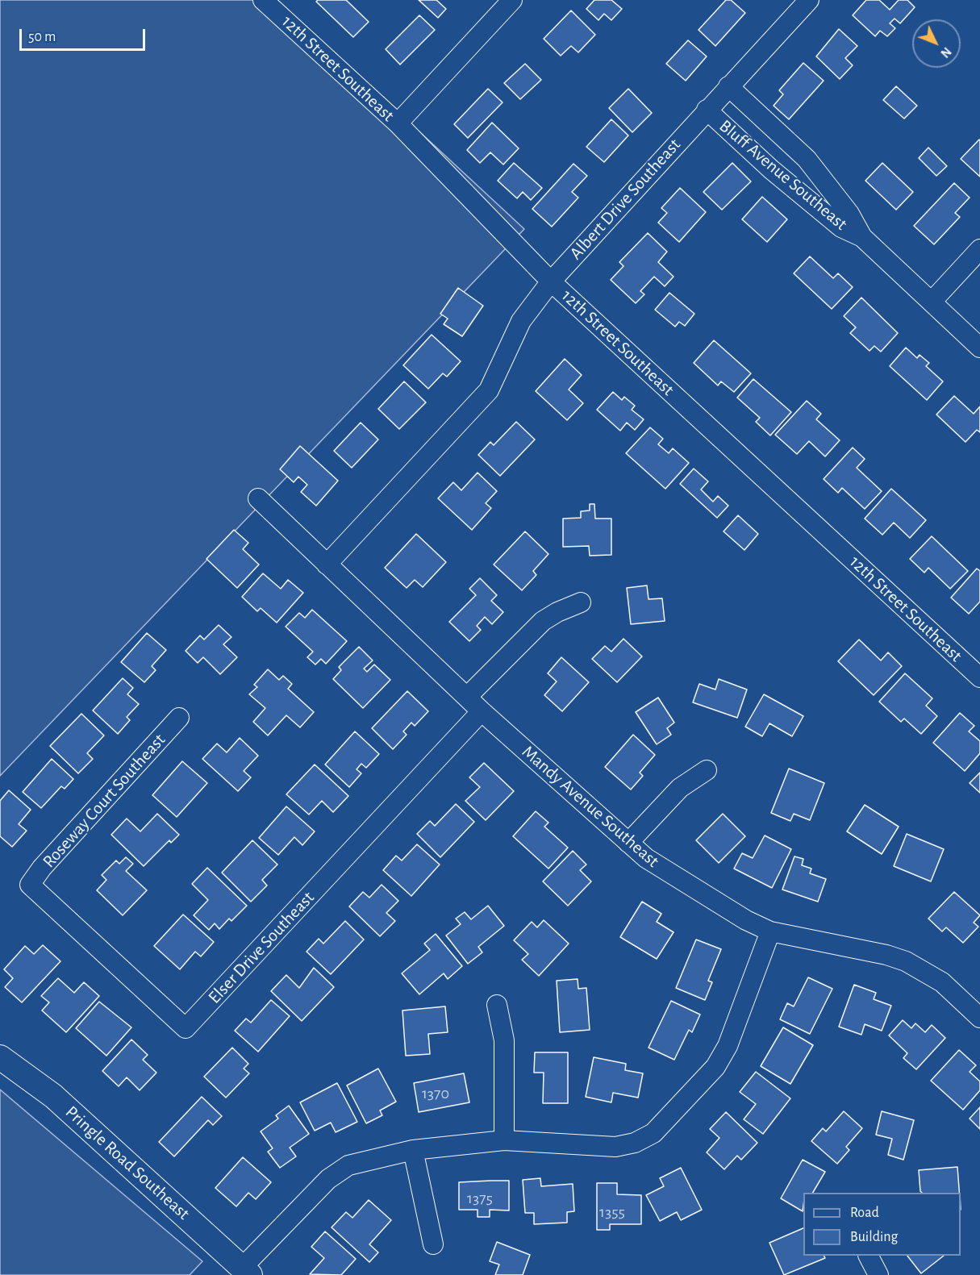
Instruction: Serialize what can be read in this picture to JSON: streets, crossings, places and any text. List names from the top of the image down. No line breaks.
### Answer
{"streets":{"main road":["Pringle Road Southeast"],"street":["12th Street Southeast","Bluff Avenue Southeast","Albert Drive Southeast","Roseway Court Southeast","Mandy Avenue Southeast","Elser Drive Southeast"]},"crossings":[["12th Street Southeast","Albert Drive Southeast"],["Bluff Avenue Southeast","Albert Drive Southeast"],["Albert Drive Southeast","Mandy Avenue Southeast"],["Roseway Court Southeast","Elser Drive Southeast"],["Mandy Avenue Southeast","Elser Drive Southeast"]],"house_numbers":["1370","1375","1355"],"legend":["Road","Building"],"scale_bar":"50 m","north":"bottom right"}
